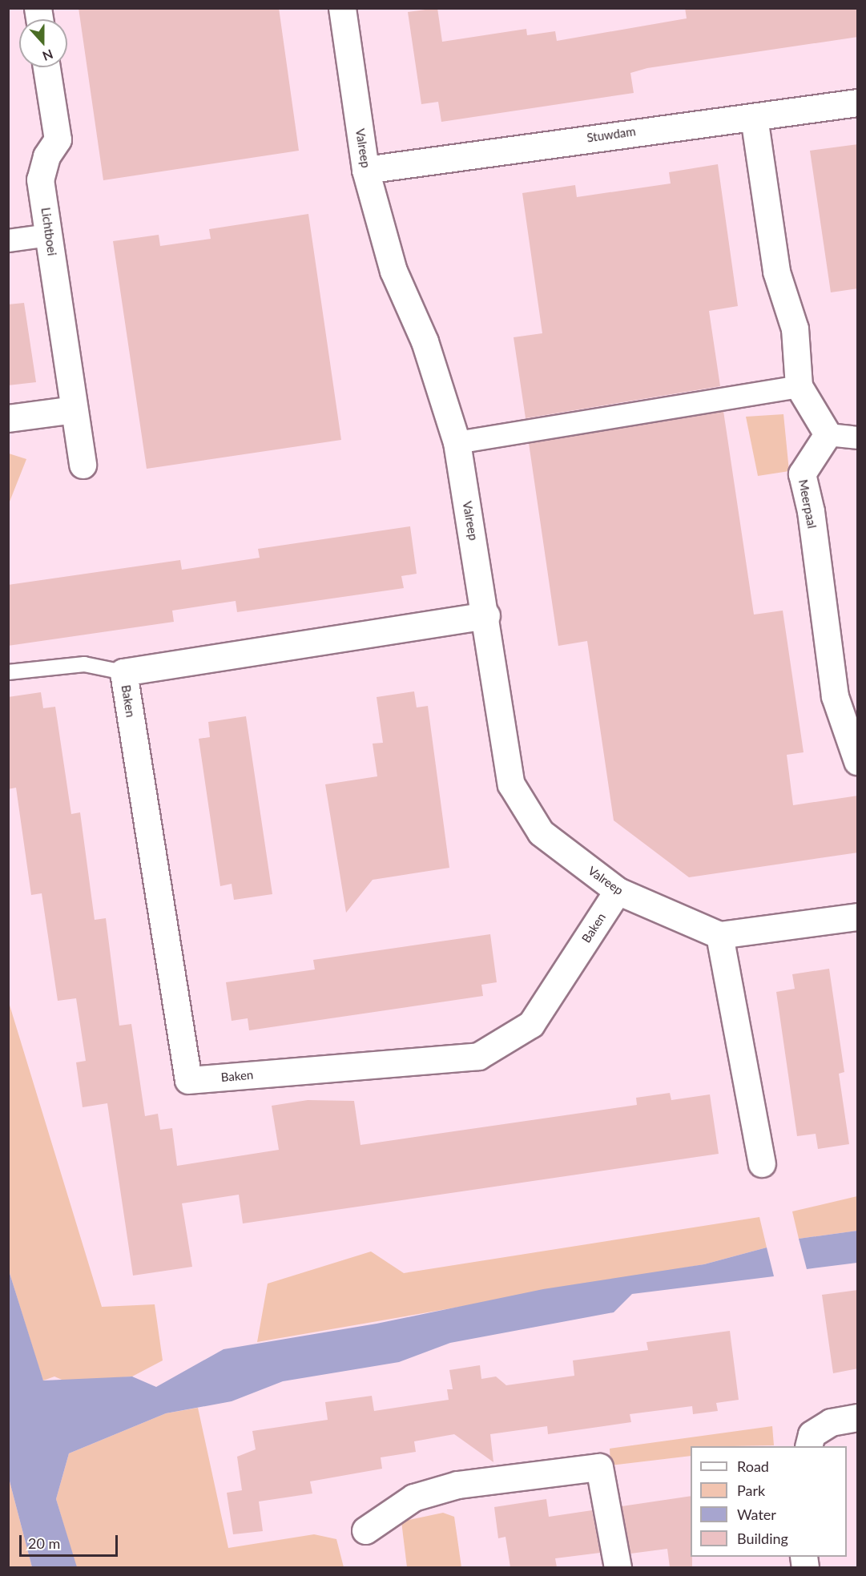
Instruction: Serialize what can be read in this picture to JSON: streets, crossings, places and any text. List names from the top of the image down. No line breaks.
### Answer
{"streets":{"street":["Stuwdam","Valreep","Lichtboei","Meerpaal","Baken"]},"crossings":[["Stuwdam","Valreep"],["Valreep","Baken"]],"legend":["Road","Park","Water","Building"],"scale_bar":"20 m","north":"bottom"}
